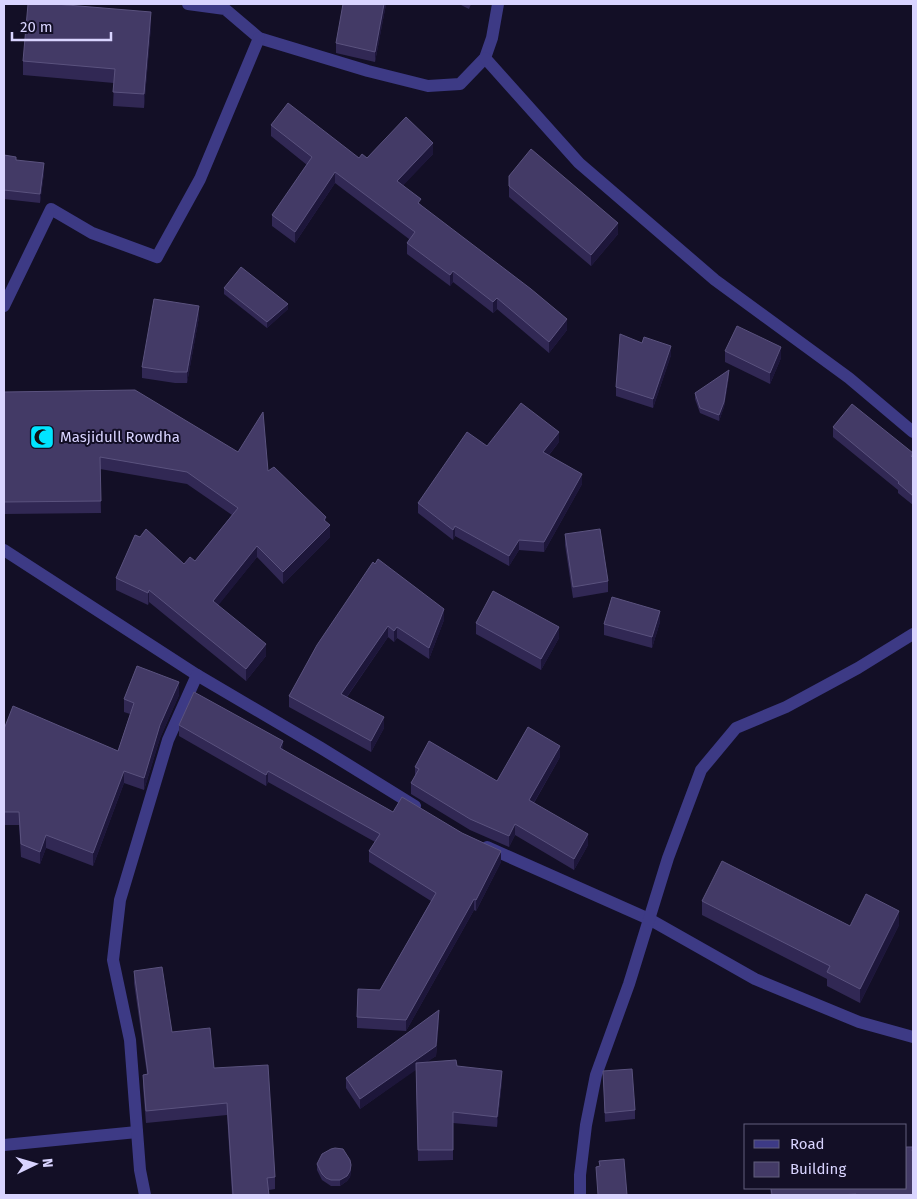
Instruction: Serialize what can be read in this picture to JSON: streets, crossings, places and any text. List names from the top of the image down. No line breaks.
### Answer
{"places":{"mosque":["Masjidull Rowdha"]},"legend":["Road","Building"],"scale_bar":"20 m","north":"right"}
